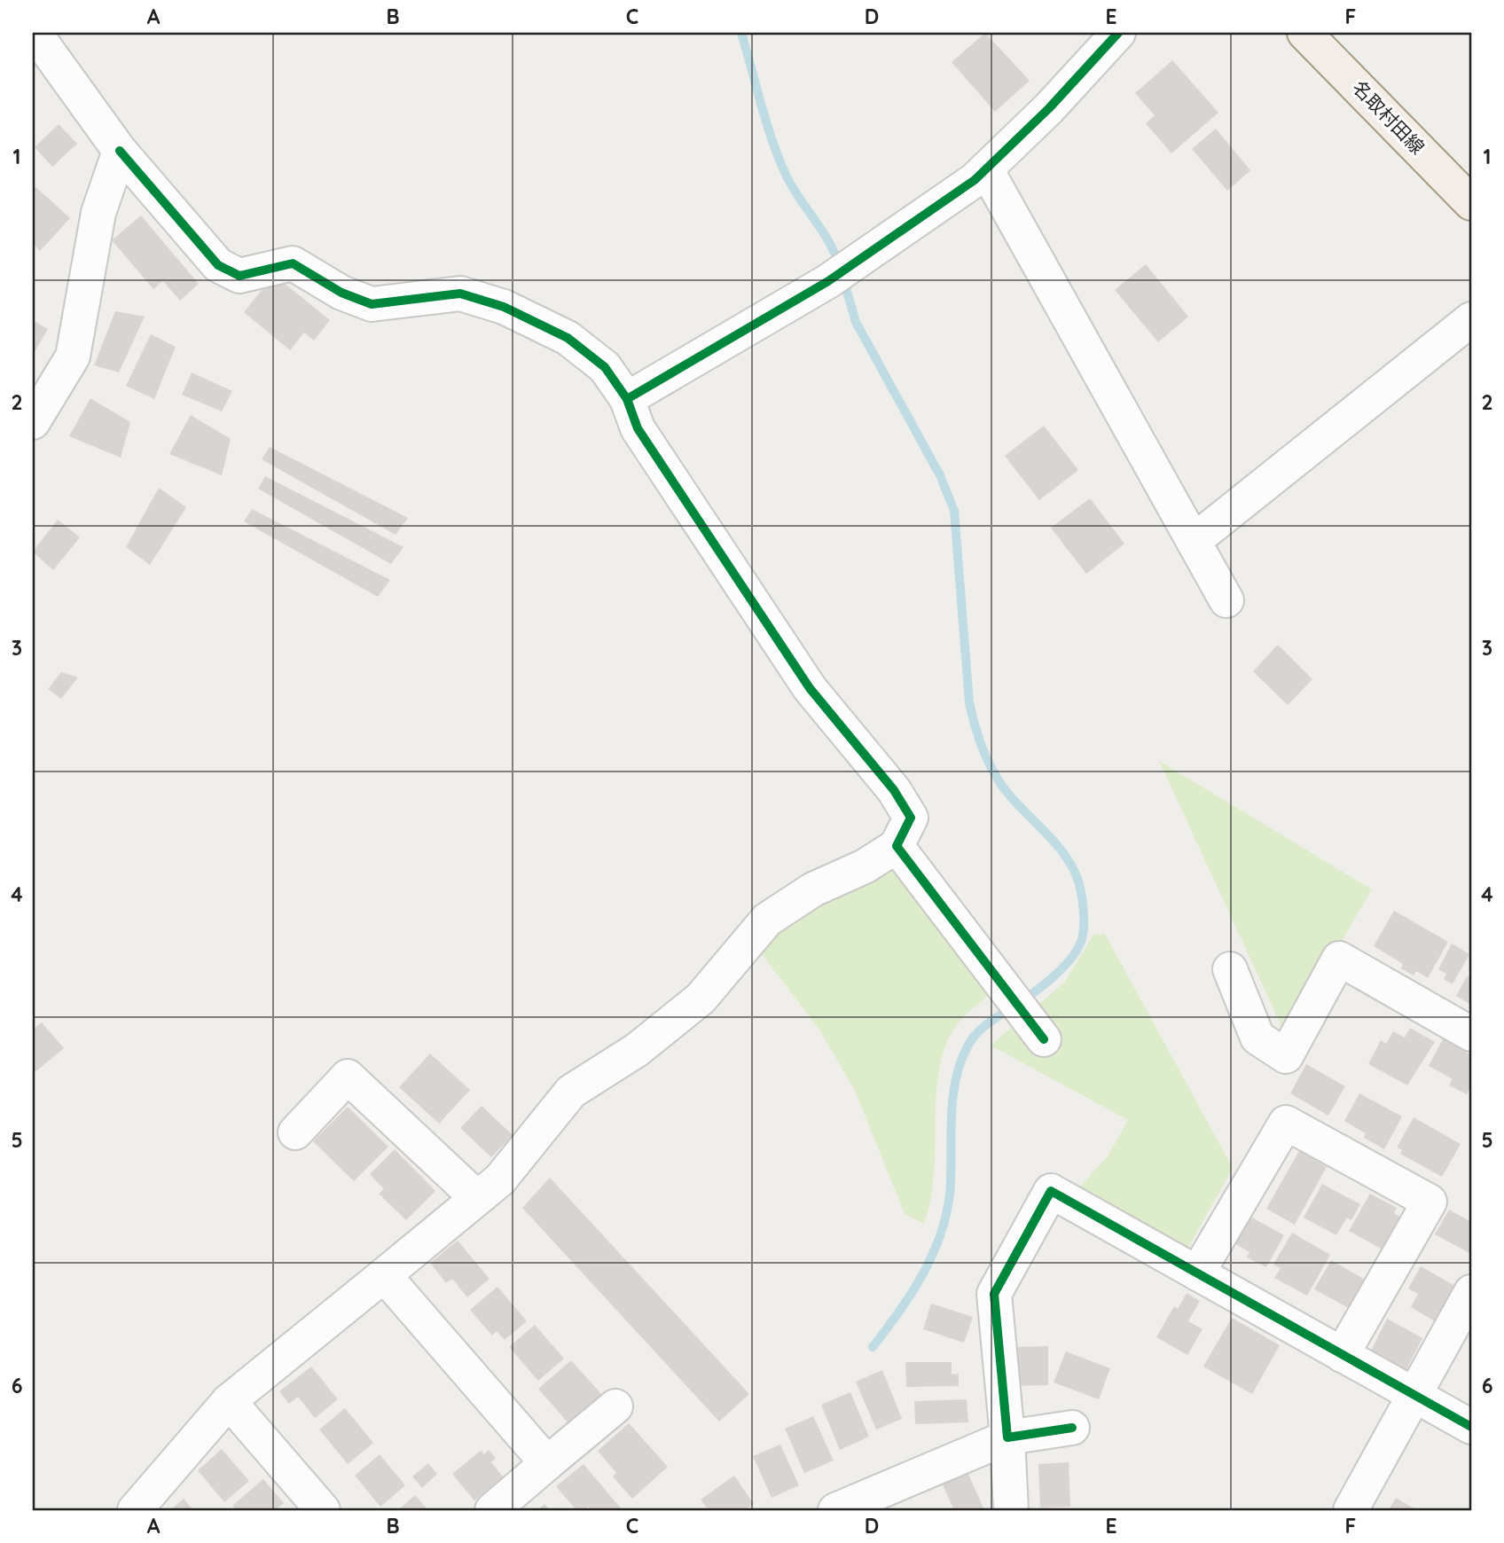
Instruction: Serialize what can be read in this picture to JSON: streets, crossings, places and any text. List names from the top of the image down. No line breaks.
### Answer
{"streets":{"main road":["名取村田線"]},"grid":{"columns":["A","B","C","D","E","F"],"rows":["1","2","3","4","5","6"]}}
